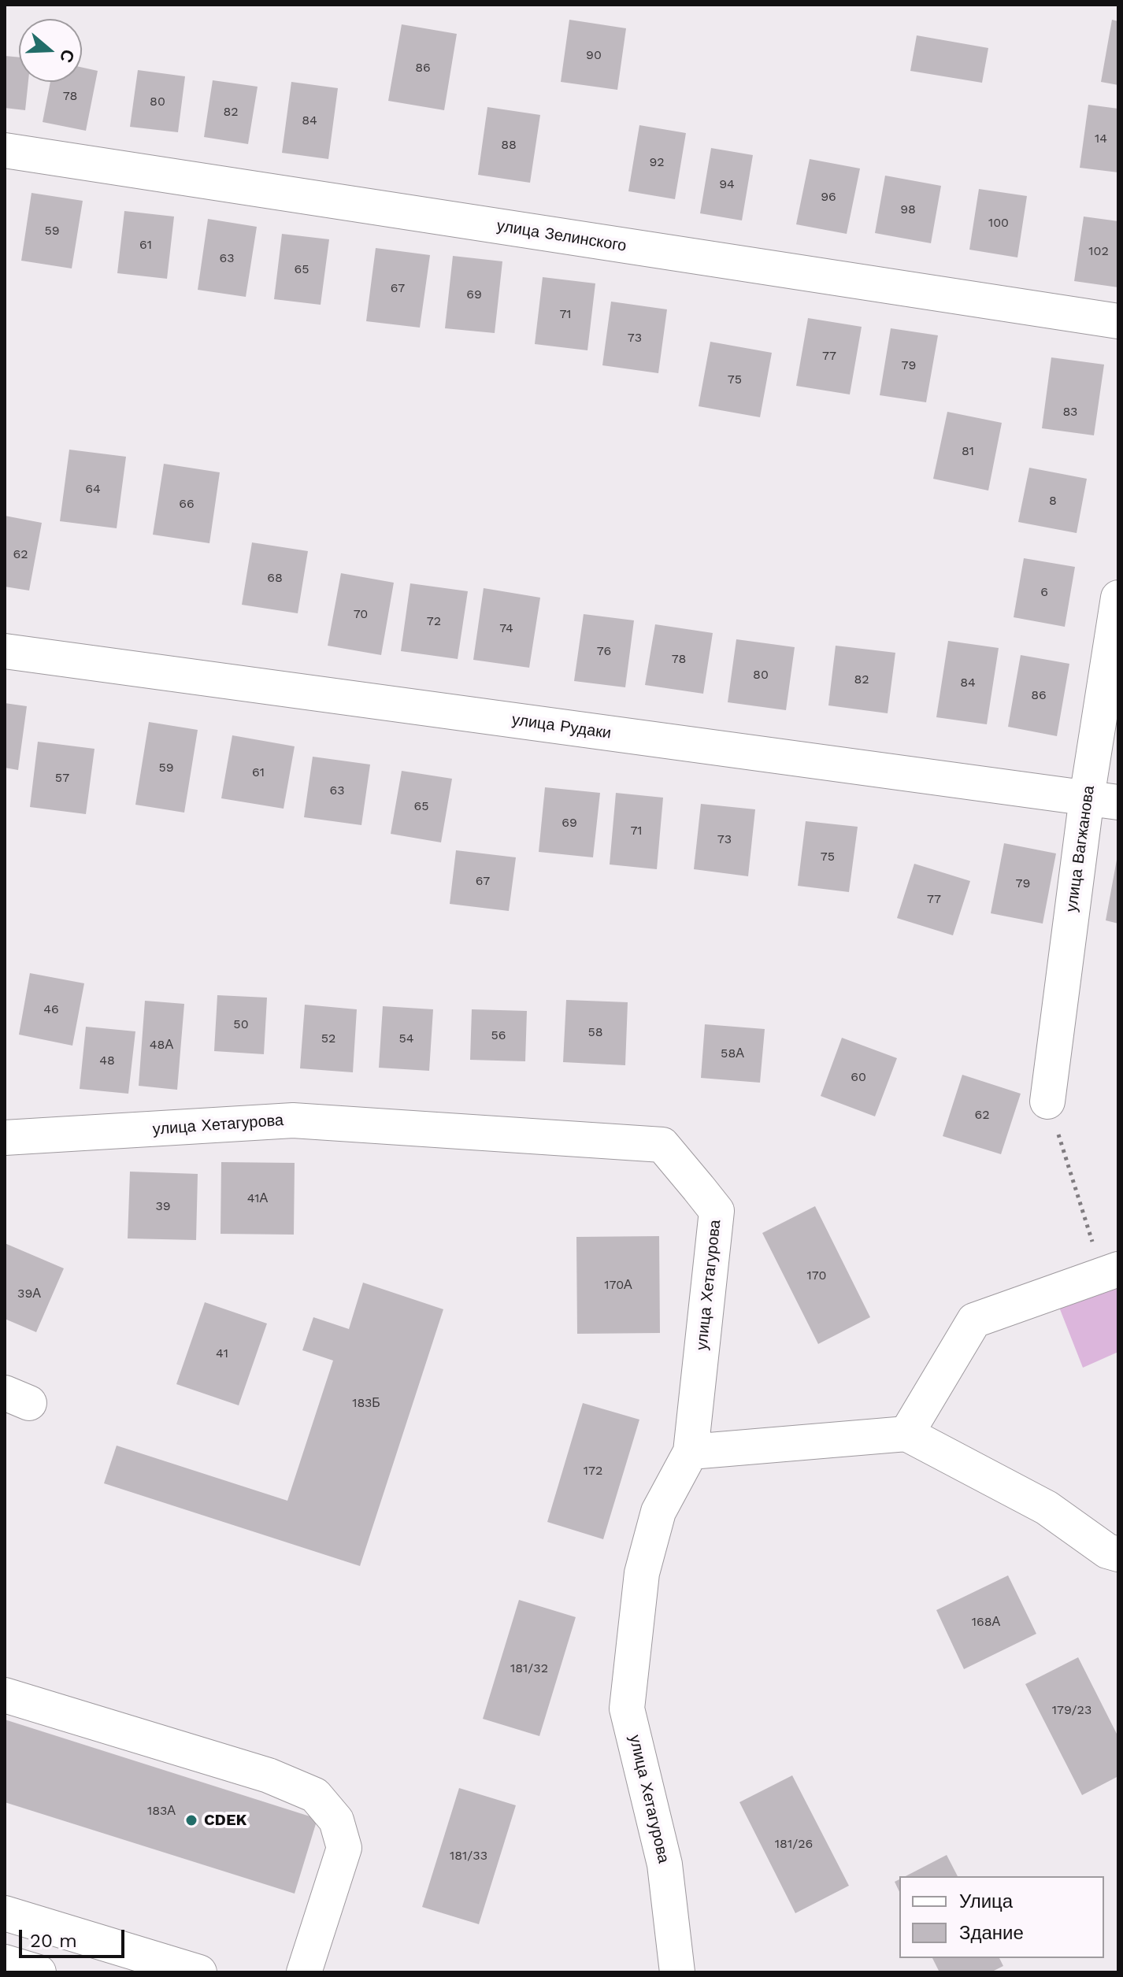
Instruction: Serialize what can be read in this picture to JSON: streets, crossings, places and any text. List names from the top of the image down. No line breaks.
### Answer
{"streets":{"street":["улица Зелинского","улица Рудаки","улица Вагжанова","улица Хетагурова"]},"crossings":[["улица Рудаки","улица Вагжанова"]],"places":["CDEK"],"house_numbers":["90","86","78","80","82","84","14","88","92","94","96","98","100","59","61","102","63","65","67","69","71","73","77","79","75","83","81","64","8","66","62","68","6","70","72","74","76","78","80","82","84","86","59","61","57","63","65","69","71","73","75","67","79","77","46","50","58","56","52","54","48А","58А","48","60","62","41А","39","170","170А","39А","41","183Б","172","168А","181/32","179/23","183А","181/26","181/33"],"legend":["Улица","Здание"],"scale_bar":"20 m","north":"right"}
